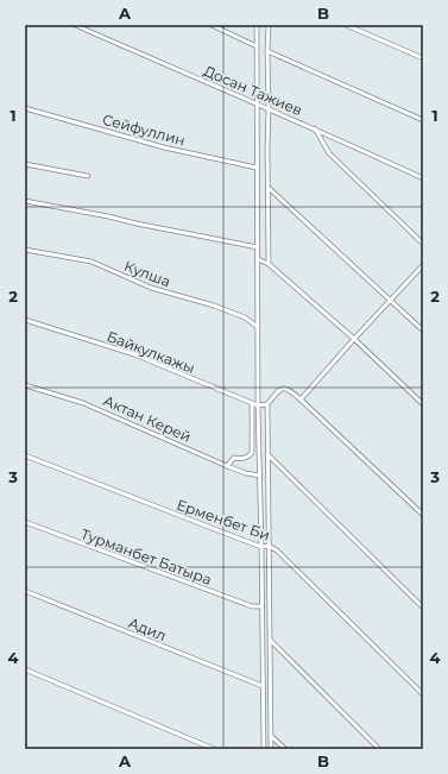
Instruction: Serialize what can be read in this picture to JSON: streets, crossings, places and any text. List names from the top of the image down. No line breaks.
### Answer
{"streets":{"street":["Досан Тажиев","Сейфуллин","Кулша","Байкулкажы","Актан Керей","Ерменбет Би","Турманбет Батыра","Адил"]},"grid":{"columns":["A","B"],"rows":["1","2","3","4"]}}
